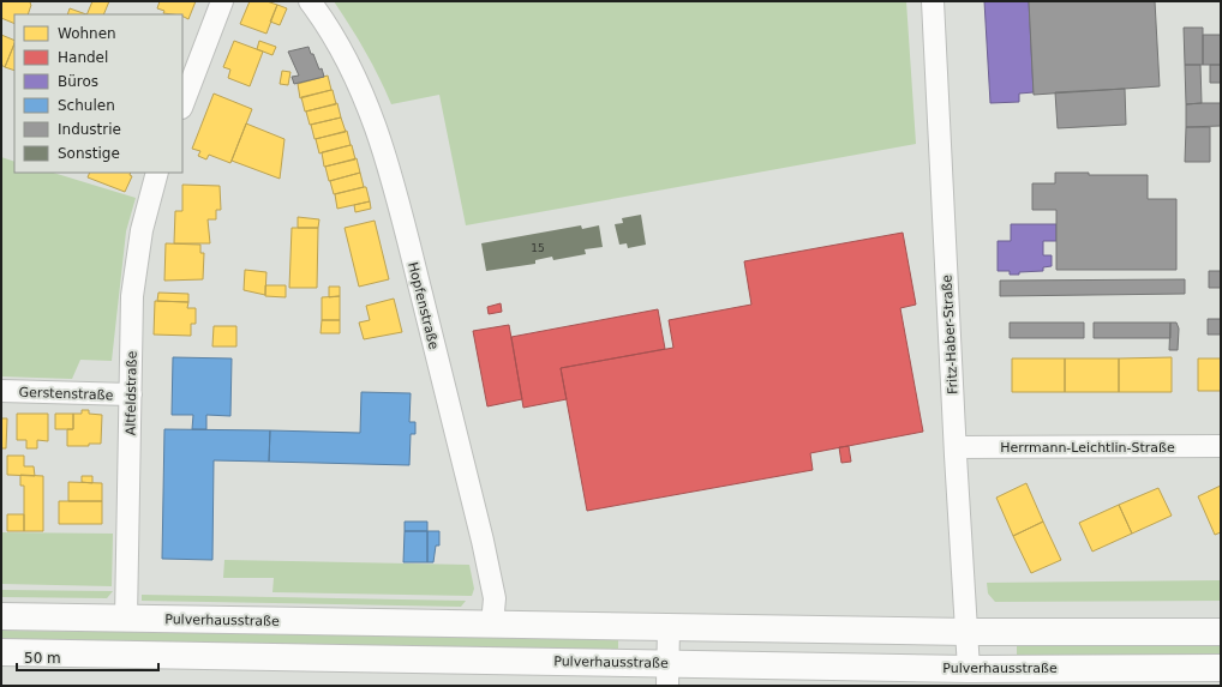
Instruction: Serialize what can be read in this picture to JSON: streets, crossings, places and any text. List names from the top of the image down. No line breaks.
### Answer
{"streets":{"main road":["Pulverhausstraße"],"street":["Hopfenstraße","Fritz-Haber-Straße","Gerstenstraße","Altfeldstraße","Herrmann-Leichtlin-Straße"]},"crossings":[["Hopfenstraße","Pulverhausstraße"],["Fritz-Haber-Straße","Herrmann-Leichtlin-Straße"],["Fritz-Haber-Straße","Pulverhausstraße"],["Gerstenstraße","Altfeldstraße"],["Altfeldstraße","Pulverhausstraße"]],"house_numbers":["15"],"legend":["Wohnen","Handel","Büros","Schulen","Industrie","Sonstige"],"scale_bar":"50 m"}
